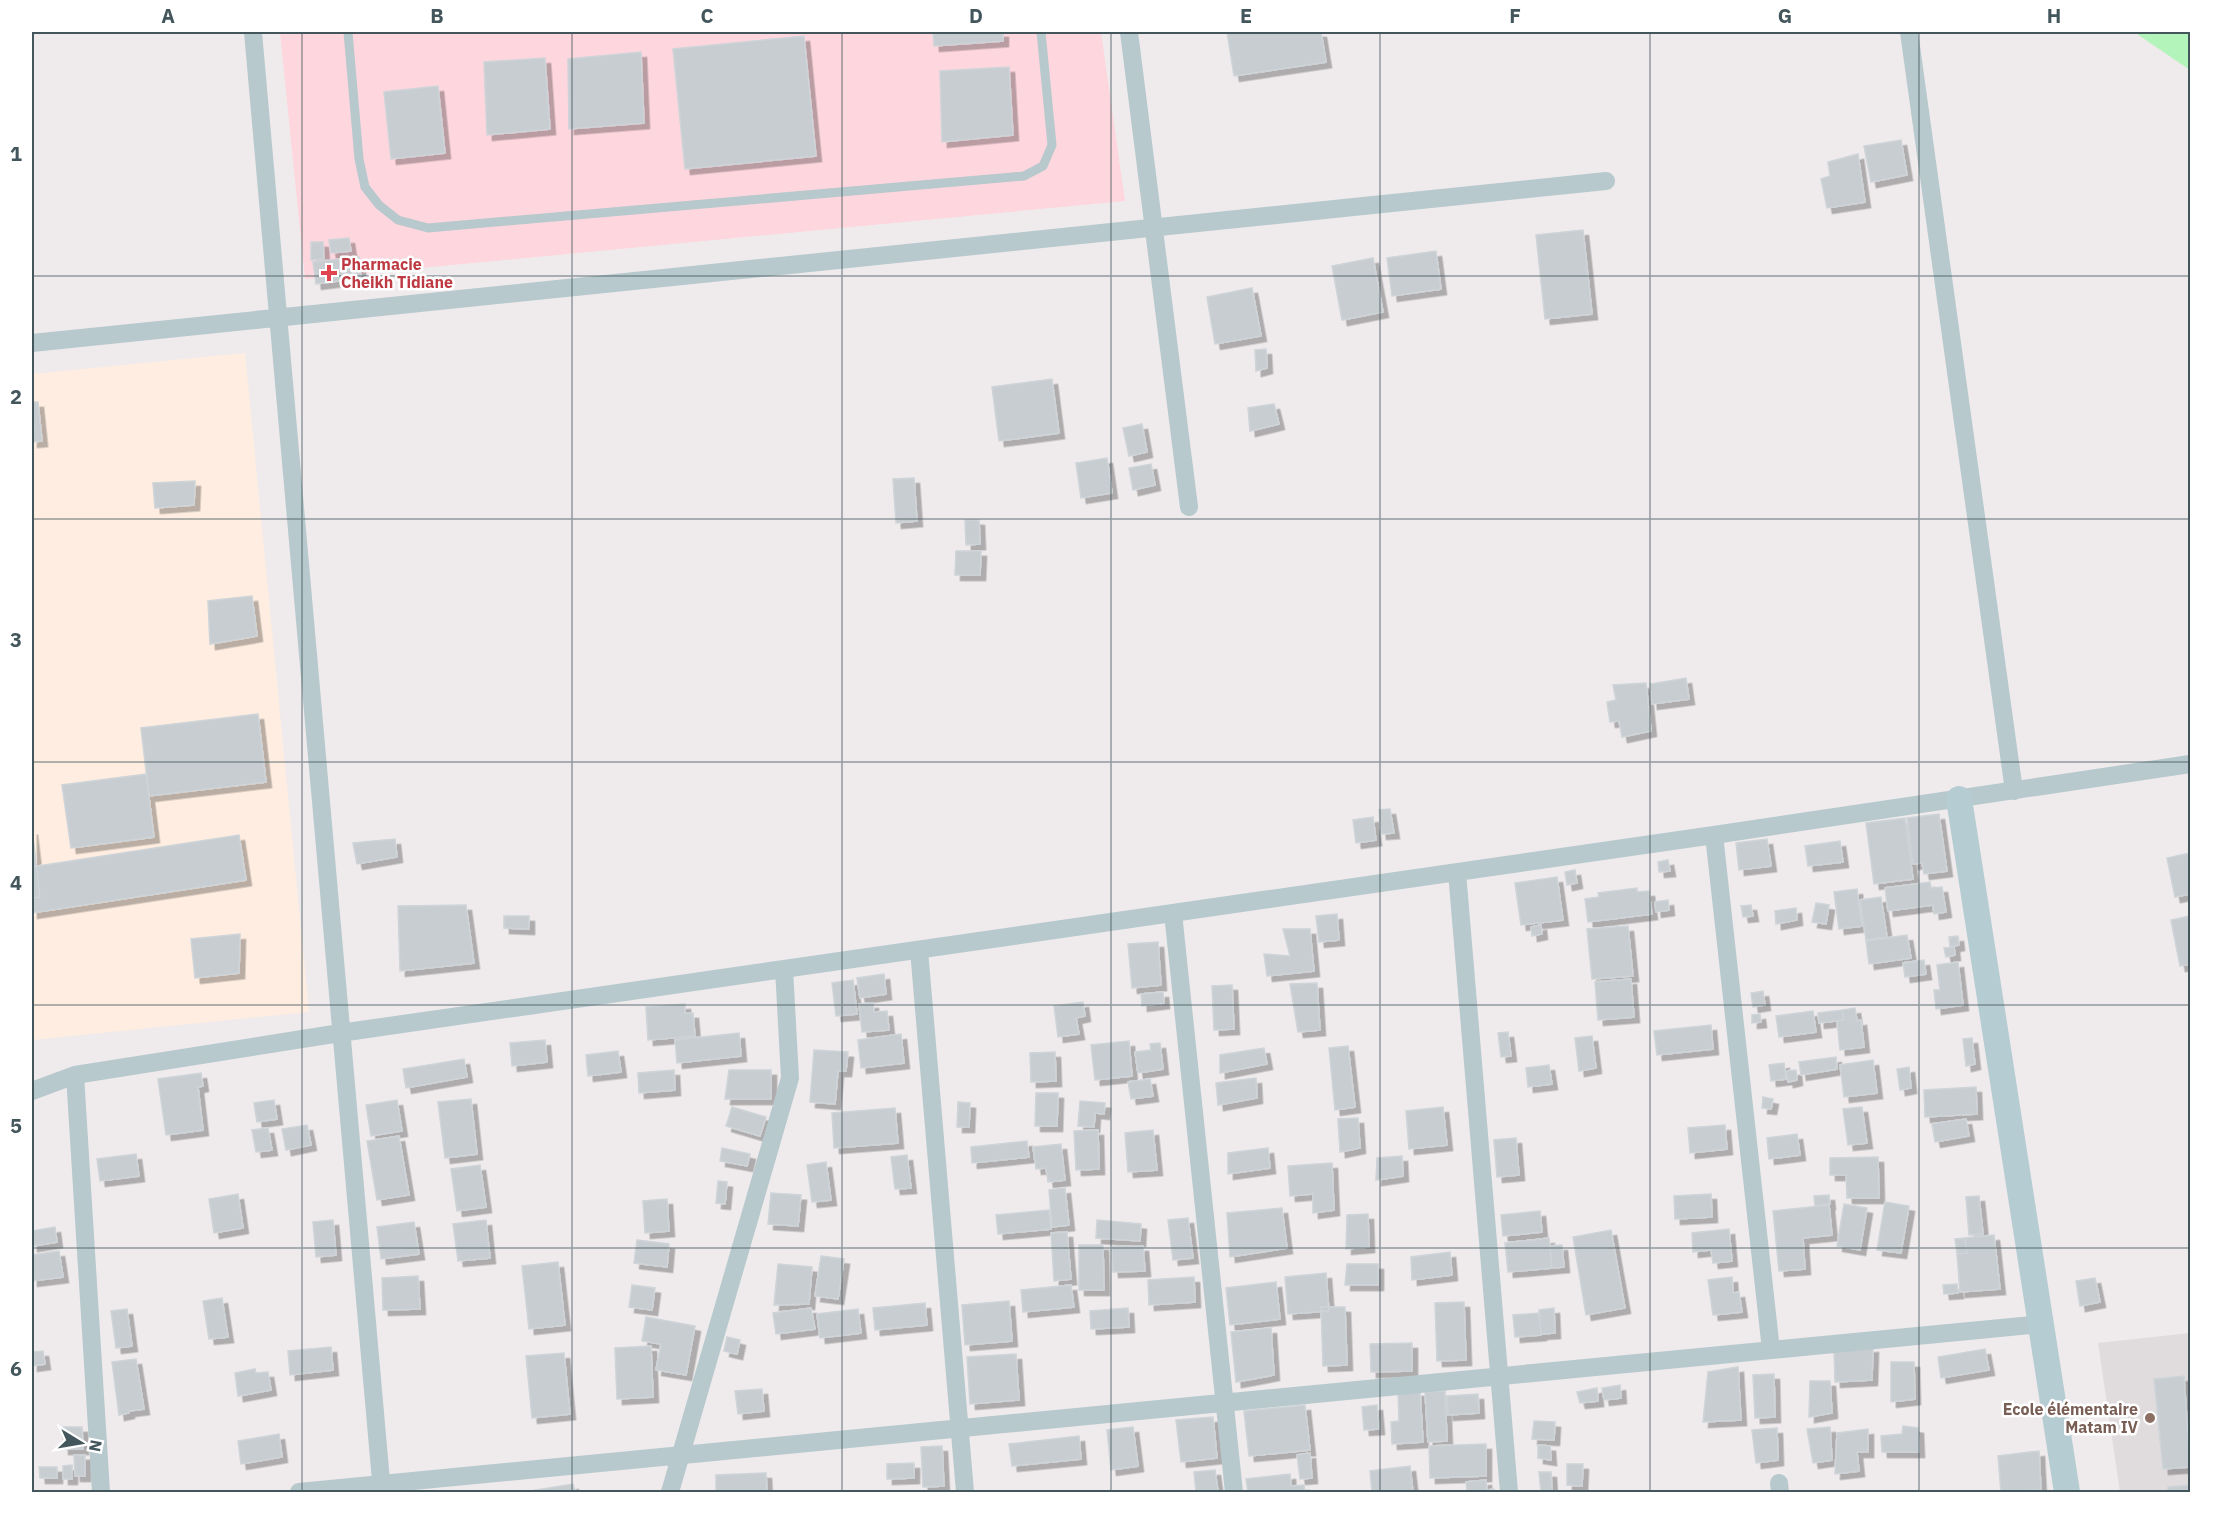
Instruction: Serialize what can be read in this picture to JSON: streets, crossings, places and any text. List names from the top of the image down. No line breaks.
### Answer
{"places":{"health":["Pharmacie Cheikh Tidiane"],"other":["Ecole élémentaire Matam IV"]},"north":"right","grid":{"columns":["A","B","C","D","E","F","G","H"],"rows":["1","2","3","4","5","6"]}}
